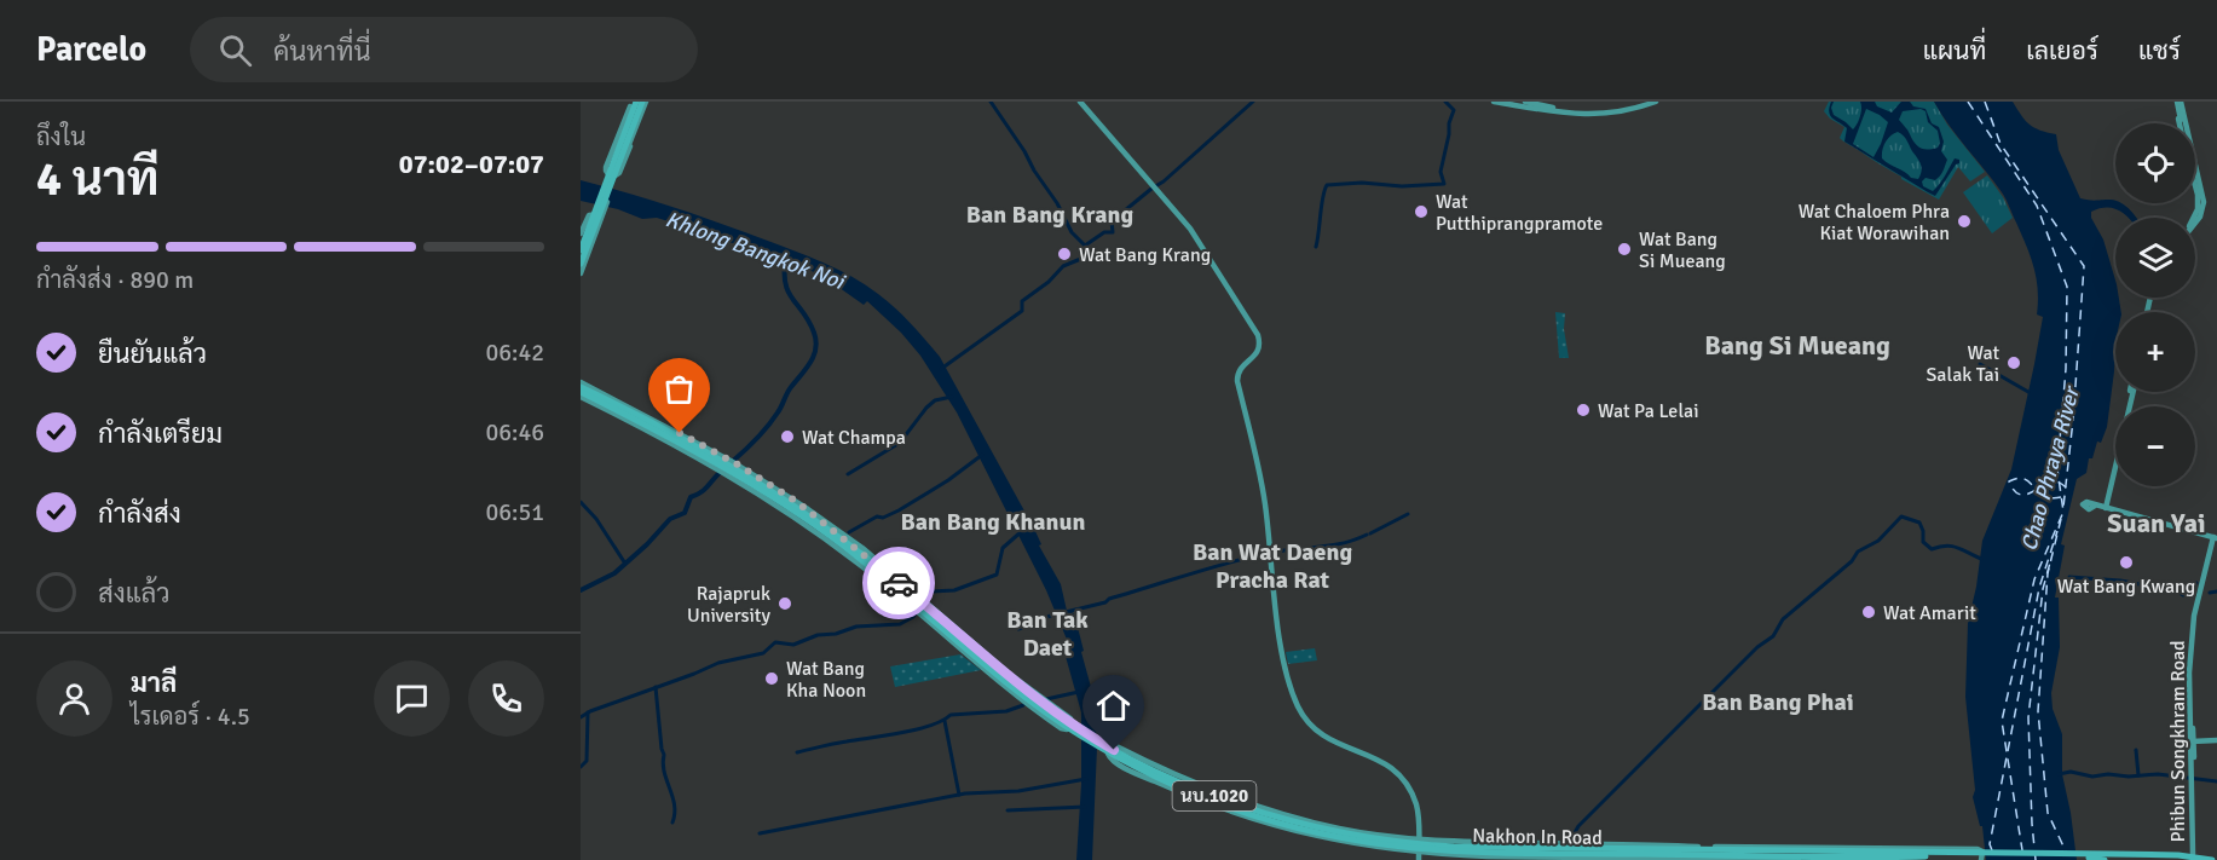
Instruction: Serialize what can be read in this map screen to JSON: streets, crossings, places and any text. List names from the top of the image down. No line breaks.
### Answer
{"streets":{"main road":["Phibun Songkhram Road","นบ.1020","Nakhon In Road"]},"crossings":[["Phibun Songkhram Road","Nakhon In Road"]],"districts":["Ban Bang Krang","Bang Si Mueang","Ban Bang Khanun","Suan Yai","Ban Wat Daeng Pracha Rat","Ban Tak Daet","Ban Bang Phai"],"water":["Khlong Bangkok Noi","Chao Phraya River"],"places":["Wat Putthiprangpramote","Wat Chaloem Phra Kiat Worawihan","Wat Bang Si Mueang","Wat Bang Krang","Wat Salak Tai","Wat Pa Lelai","Wat Champa","Wat Bang Kwang","Rajapruk University","Wat Amarit","Wat Bang Kha Noon"],"page":{"header":"Parcelo","search":"ค้นหาที่นี่","nav":["แผนที่","เลเยอร์","แชร์"],"heading":["4 นาที","ถึงใน","07:02–07:07"],"panel":["มาลี","ไรเดอร์ · 4.5"],"map_buttons":["+","−"],"bar":"กำลังส่ง · 890 m","list":[["ยืนยันแล้ว","06:42"],["กำลังเตรียม","06:46"],["กำลังส่ง","06:51"],"ส่งแล้ว"]}}
